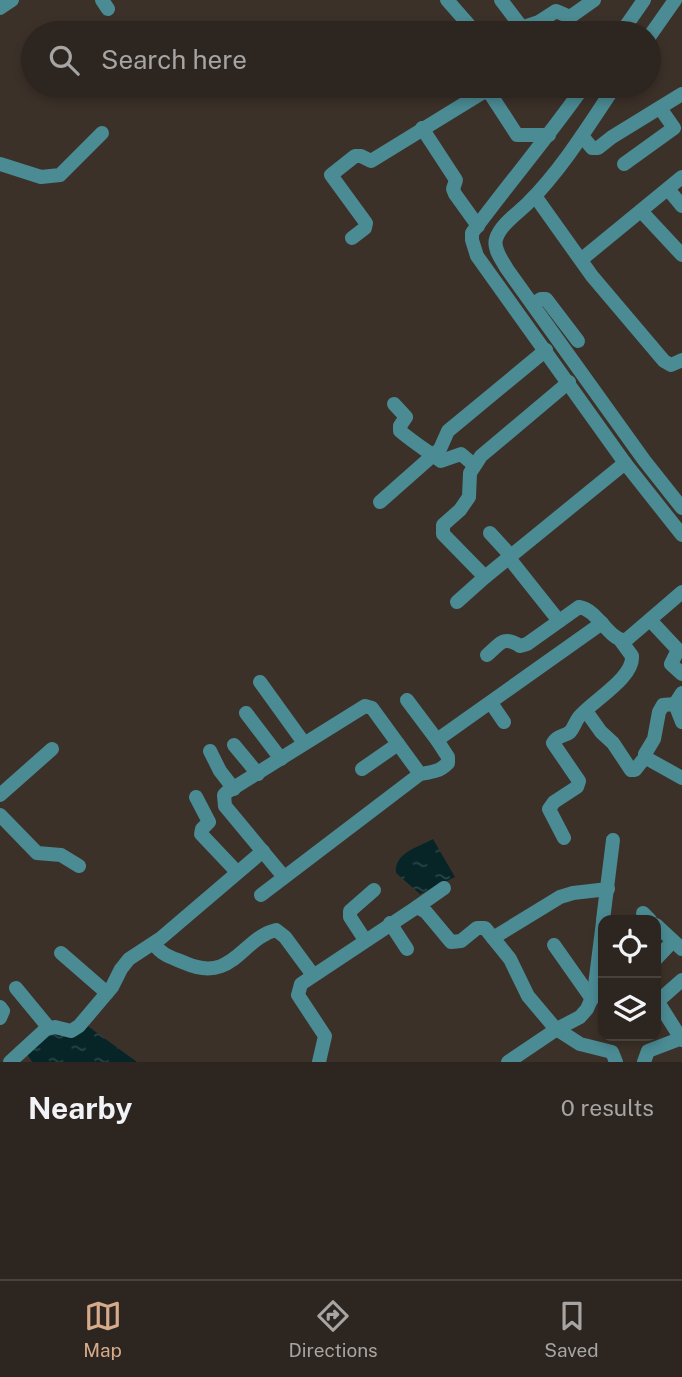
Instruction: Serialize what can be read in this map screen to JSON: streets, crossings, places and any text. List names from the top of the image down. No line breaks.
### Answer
{"page":{"search":"Search here","heading":["Nearby","0 results"],"nav":["Map","Directions","Saved"]}}
